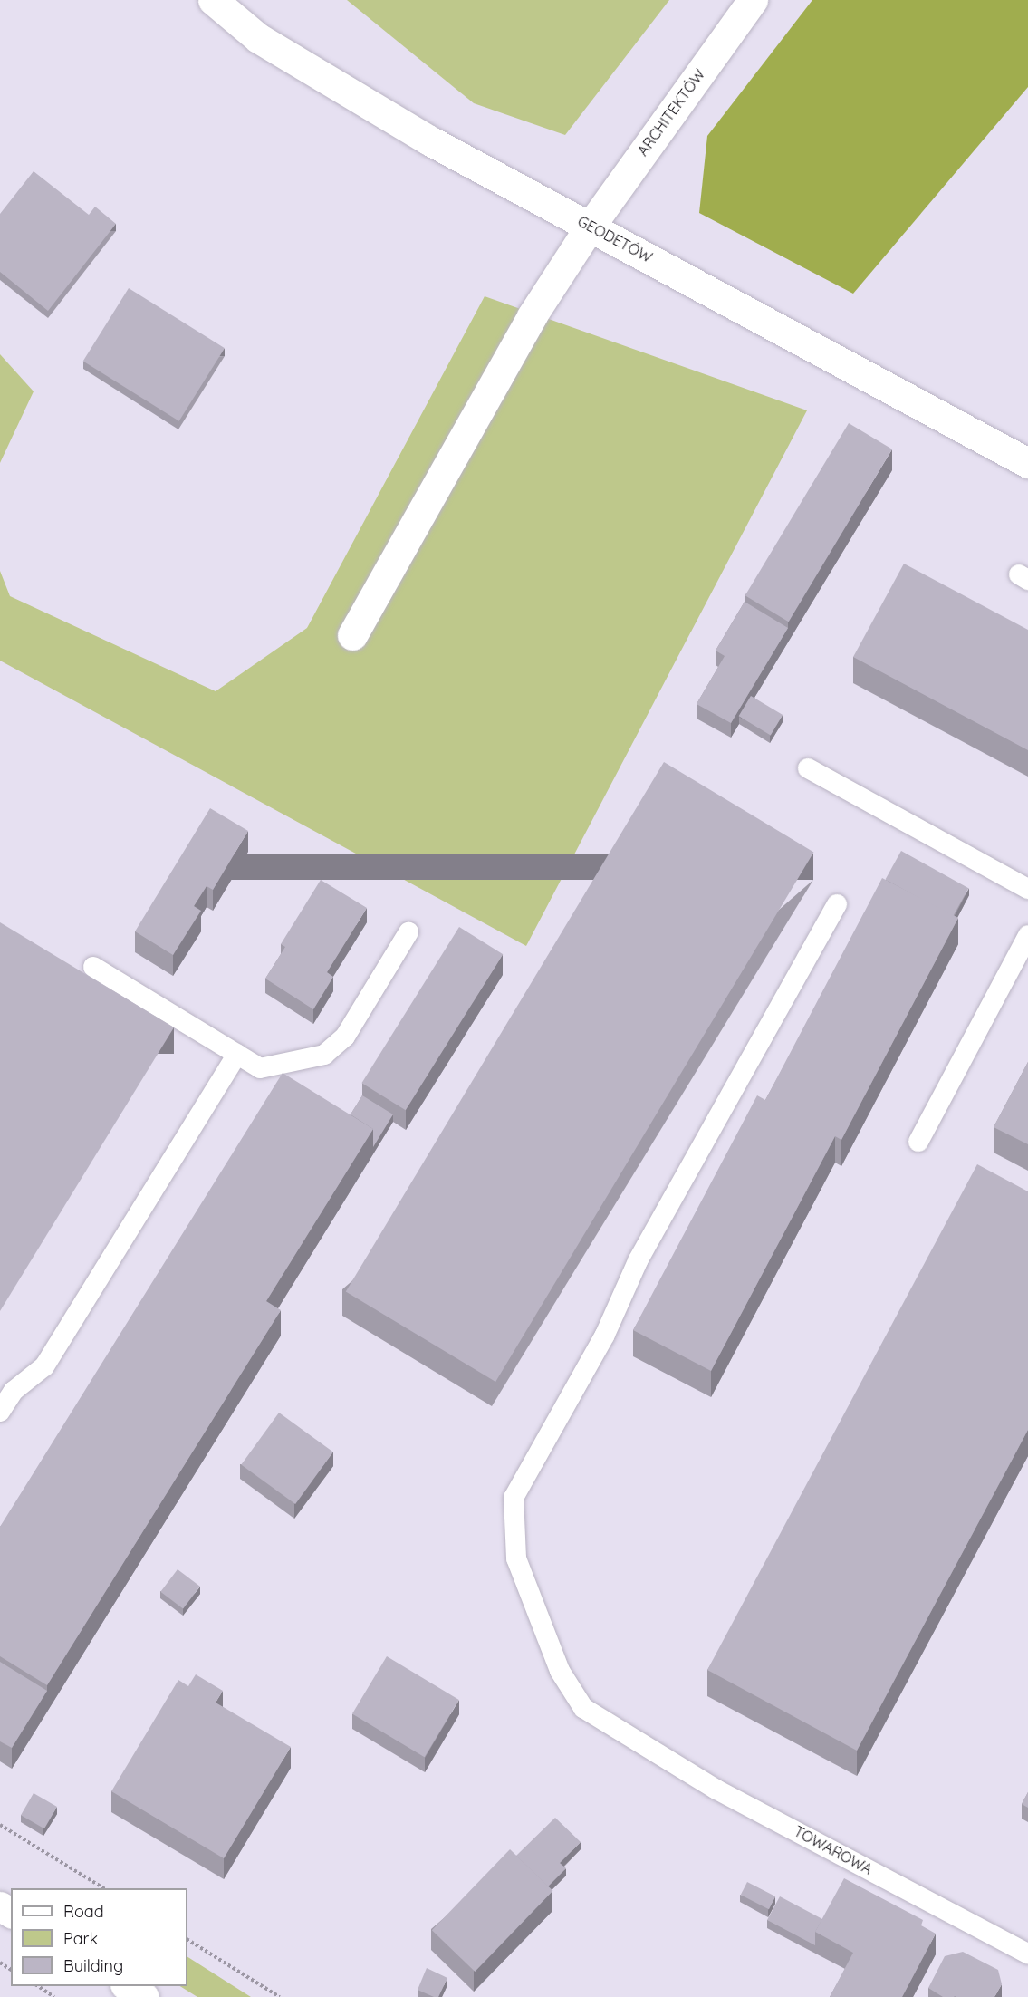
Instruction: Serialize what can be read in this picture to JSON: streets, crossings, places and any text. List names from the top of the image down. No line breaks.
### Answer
{"streets":{"street":["ARCHITEKTÓW","GEODETÓW"],"lane":["TOWAROWA"]},"crossings":[["ARCHITEKTÓW","GEODETÓW"]],"legend":["Road","Park","Building"]}
